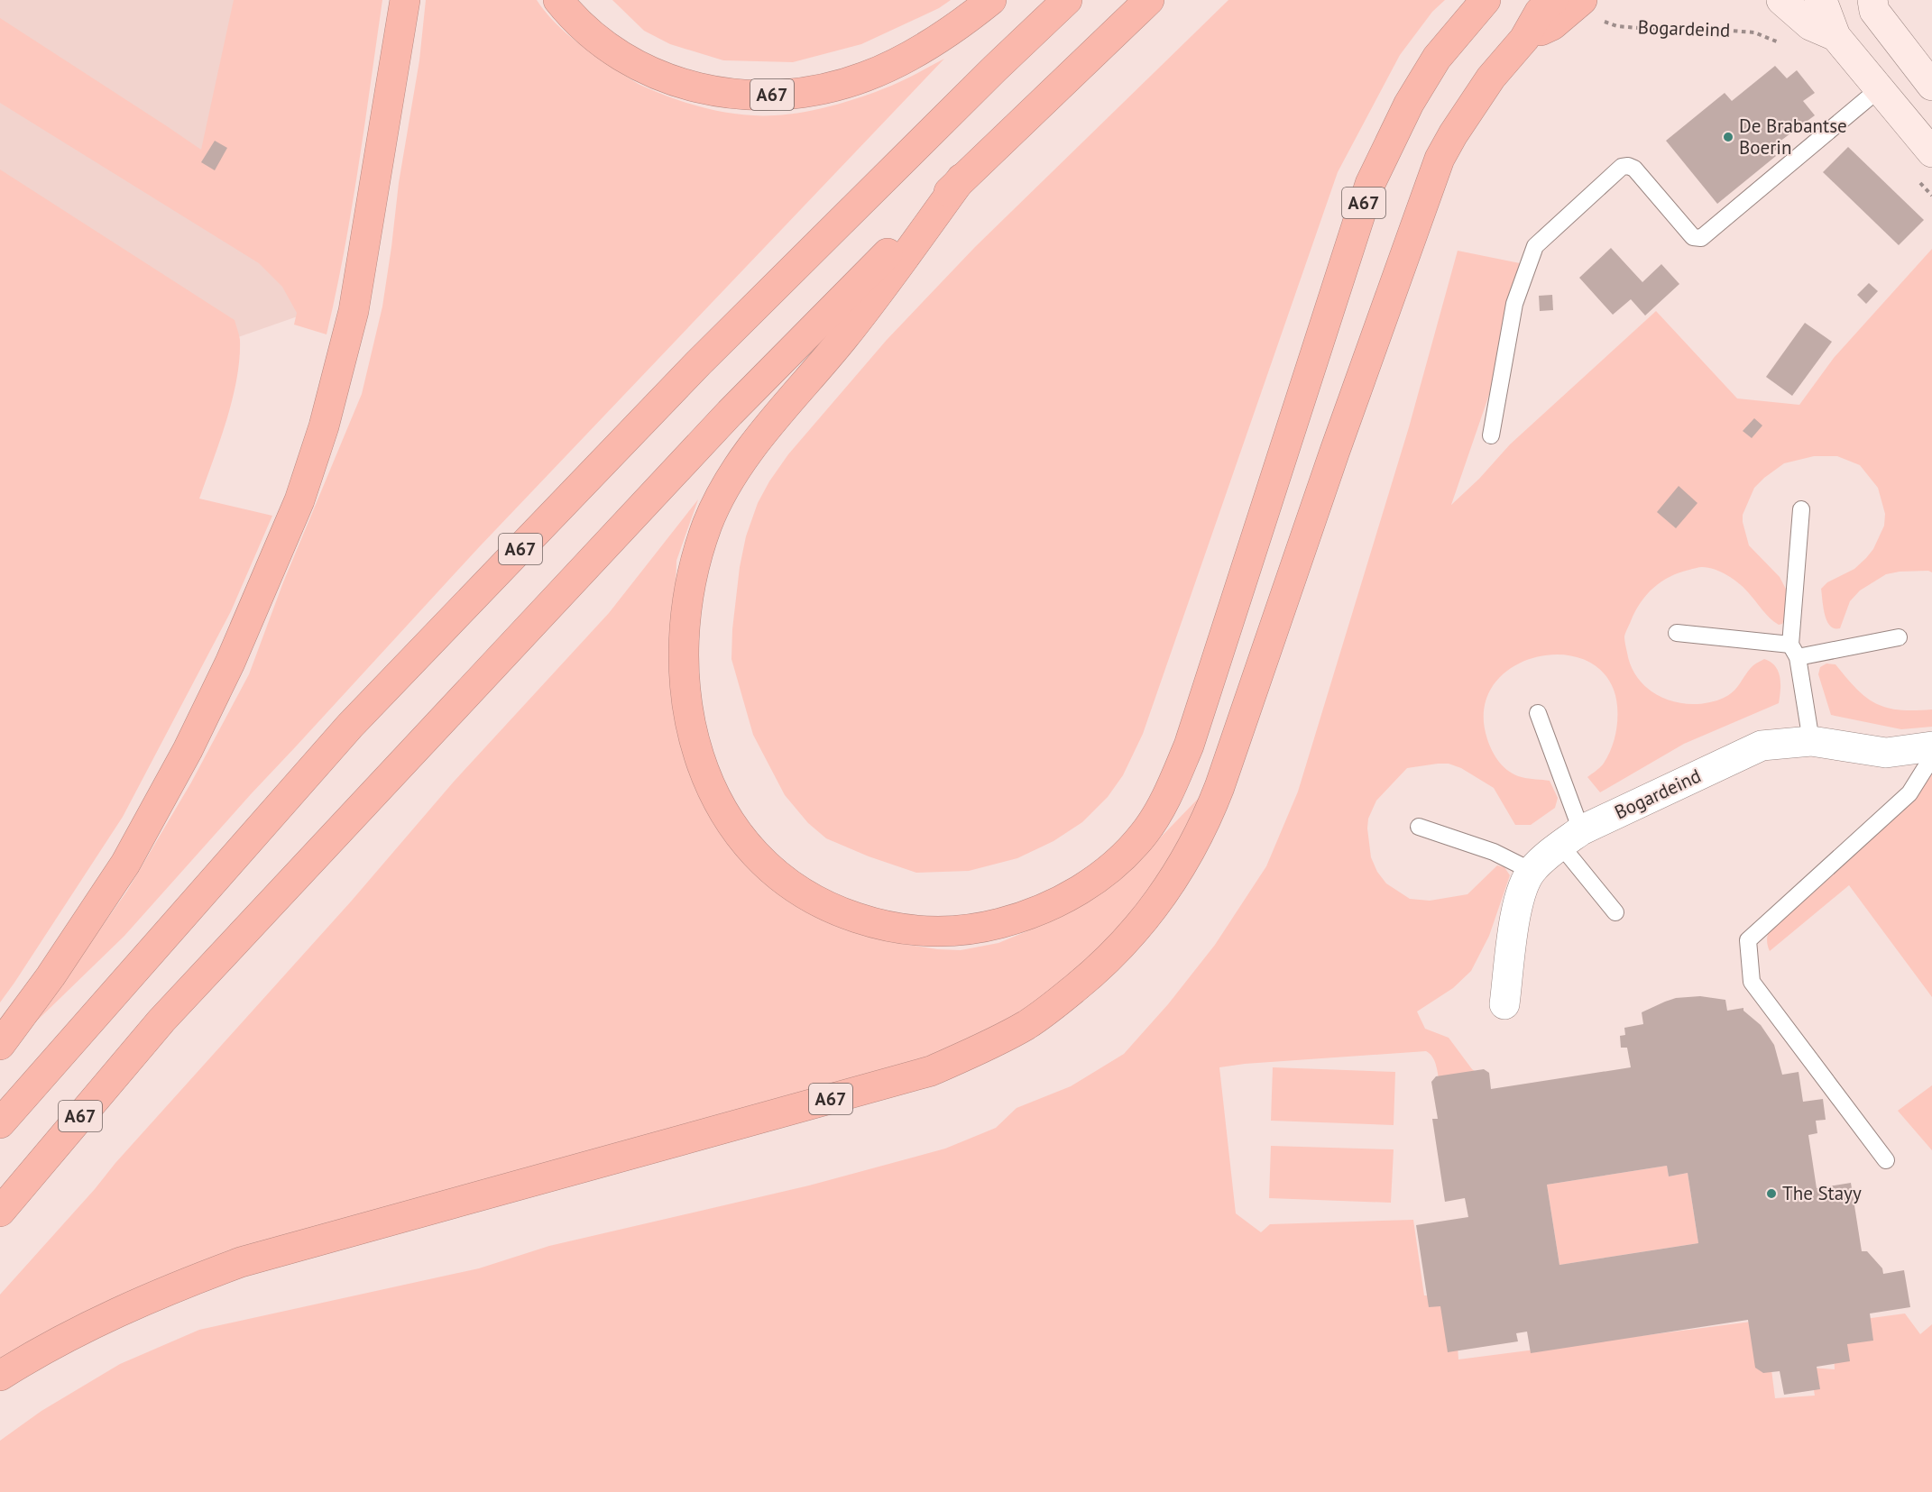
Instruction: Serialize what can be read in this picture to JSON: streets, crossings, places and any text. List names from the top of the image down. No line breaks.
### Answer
{"streets":{"highway":["A67"],"street":["Bogardeind"]},"crossings":[["Bogardeind","A67"]],"places":["De Brabantse Boerin","The Stayy"]}
